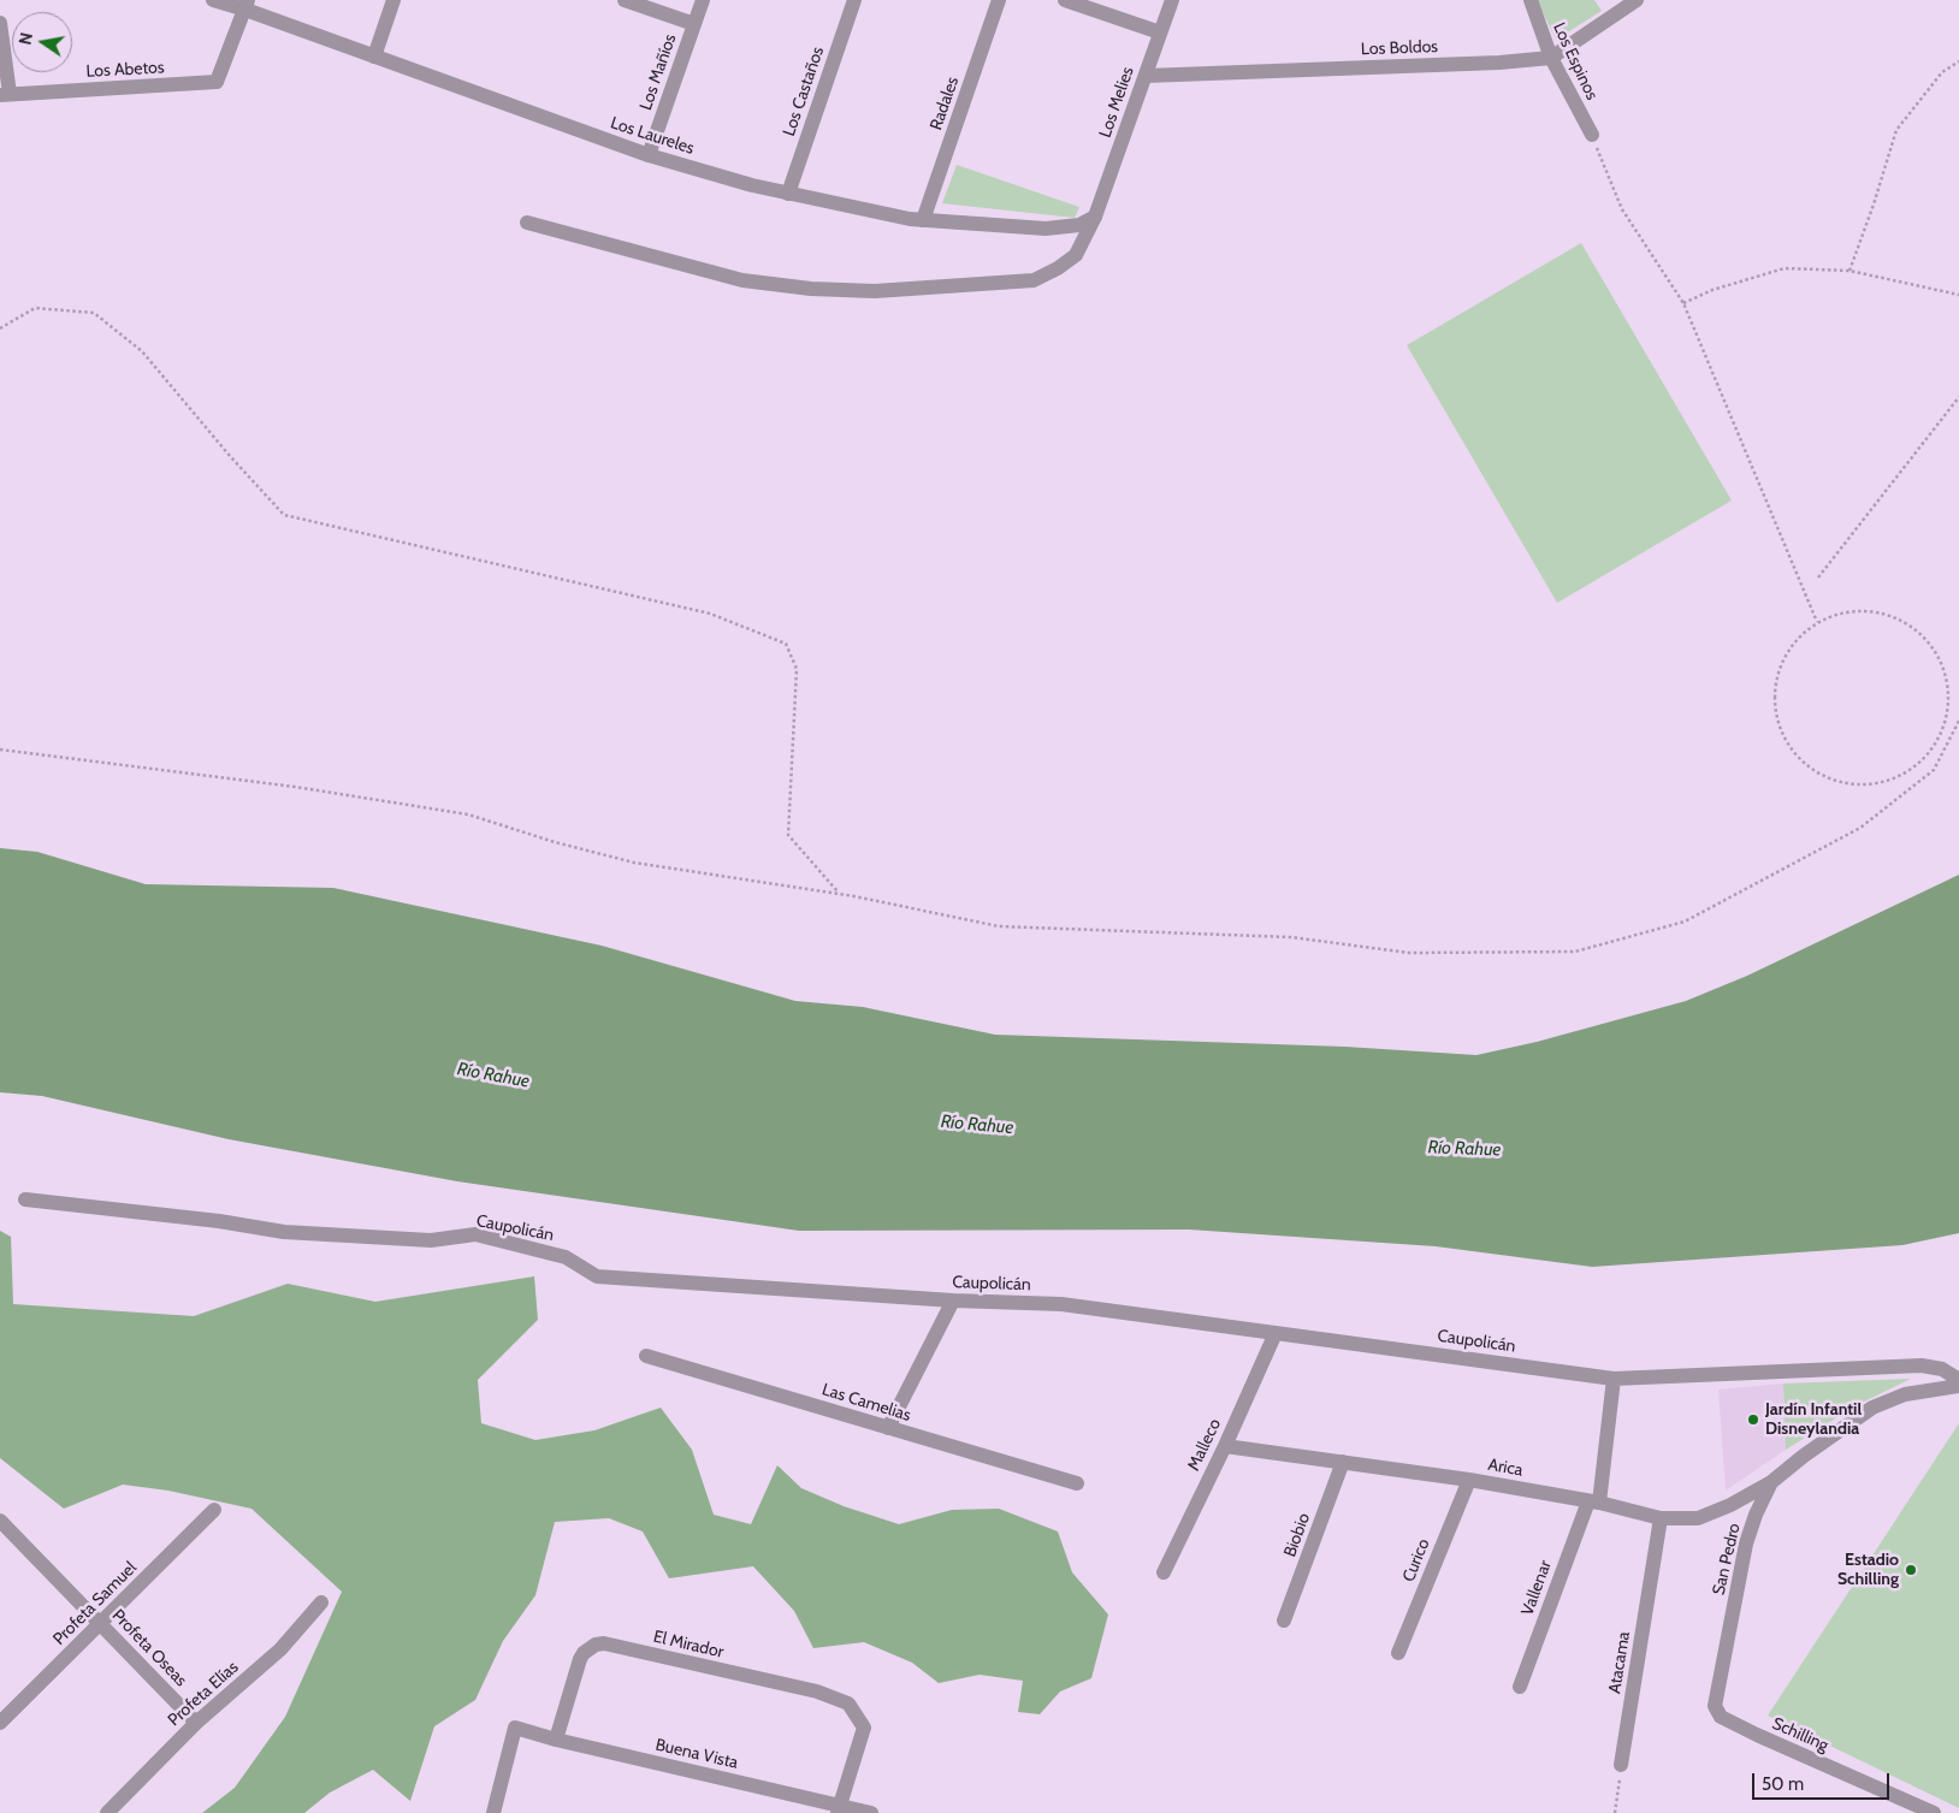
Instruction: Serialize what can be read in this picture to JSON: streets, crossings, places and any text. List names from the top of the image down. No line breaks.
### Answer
{"streets":{"street":["Los Boldos","Los Espinos","Los Abetos","Los Mañíos","Los Castaños","Los Melies","Radales","Los Laureles","Caupolicán","Las Camelias","Malleco","Arica","Biobio","San Pedro","Curico","Vallenar","Profeta Samuel","El Mirador","Profeta Oseas","Atacama","Profeta Elías","Schilling","Buena Vista"]},"crossings":[["Los Boldos","Los Espinos"],["Los Boldos","Los Melies"],["Los Abetos","Los Laureles"],["Los Mañíos","Los Laureles"],["Los Castaños","Los Laureles"],["Los Melies","Los Laureles"],["Radales","Los Laureles"],["Caupolicán","Malleco"],["Caupolicán","Vallenar"],["Malleco","Arica"],["Arica","Biobio"],["Arica","San Pedro"],["Arica","Curico"],["Arica","Vallenar"],["Arica","Atacama"],["San Pedro","Schilling"],["Profeta Samuel","Profeta Oseas"],["El Mirador","Buena Vista"],["Profeta Oseas","Profeta Elías"]],"water":["Río Rahue"],"places":["Jardín Infantil Disneylandia","Estadio Schilling"],"scale_bar":"50 m","north":"left"}
